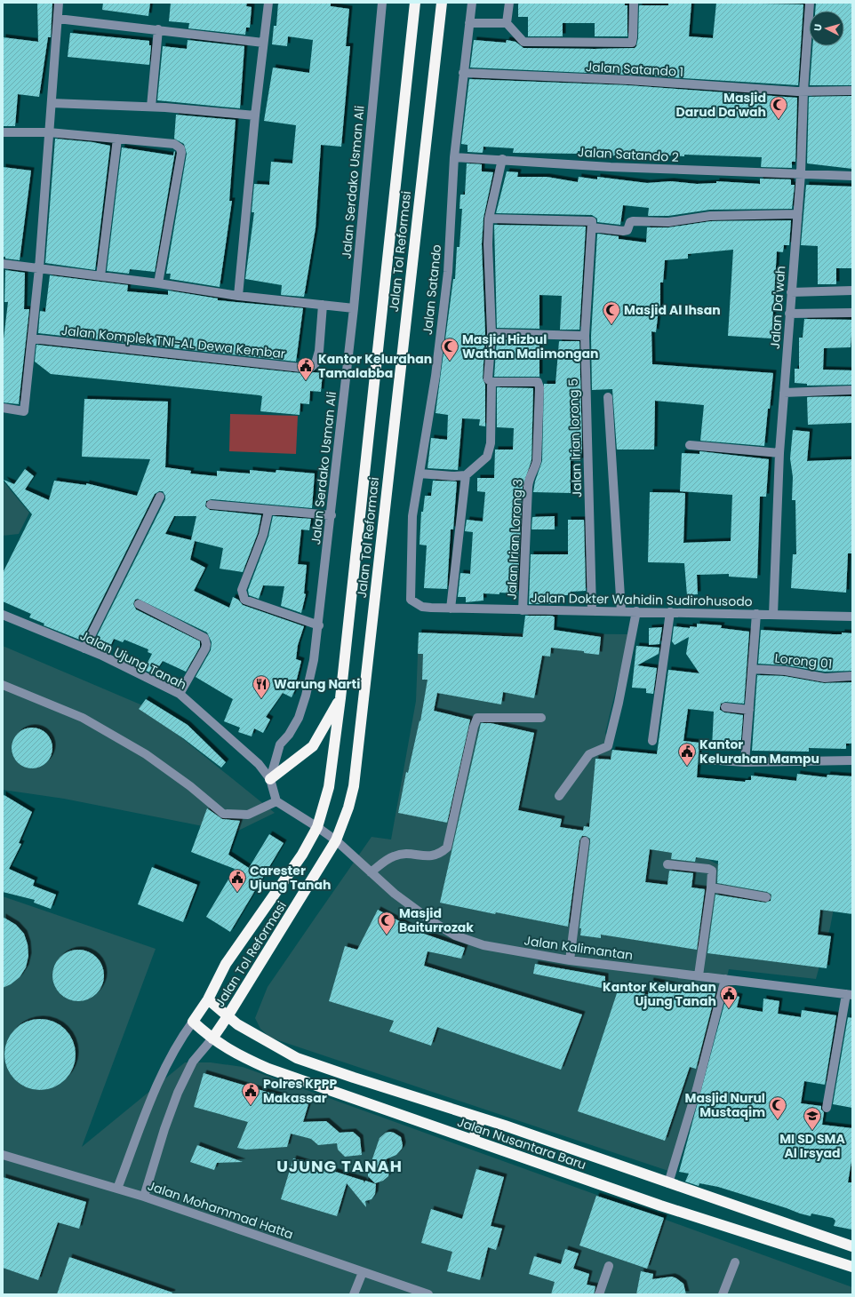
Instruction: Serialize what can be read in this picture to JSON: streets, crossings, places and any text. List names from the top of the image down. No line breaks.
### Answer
{"streets":{"highway":["Jalan Tol Reformasi","Jalan Nusantara Baru"],"street":["Jalan Satando 1","Jalan Satando 2","Jalan Serdako Usman Ali","Jalan Satando","Jalan Da'wah","Jalan Komplek TNI-AL Dewa Kembar","Jalan Irian lorong 5","Jalan Irian Lorong 3","Jalan Dokter Wahidin Sudirohusodo","Jalan Ujung Tanah","Lorong 01","Jalan Kalimantan","Jalan Mohammad Hatta"]},"crossings":[["Jalan Satando 1","Jalan Satando"],["Jalan Satando 1","Jalan Da'wah"],["Jalan Satando 2","Jalan Satando"],["Jalan Satando 2","Jalan Da'wah"],["Jalan Serdako Usman Ali","Jalan Ujung Tanah"],["Jalan Tol Reformasi","Jalan Kalimantan"],["Jalan Tol Reformasi","Jalan Nusantara Baru"],["Jalan Satando","Jalan Dokter Wahidin Sudirohusodo"],["Jalan Da'wah","Jalan Dokter Wahidin Sudirohusodo"],["Jalan Irian lorong 5","Jalan Dokter Wahidin Sudirohusodo"],["Jalan Irian Lorong 3","Jalan Dokter Wahidin Sudirohusodo"]],"districts":["UJUNG TANAH"],"places":{"mosque":["Masjid Darud Da'wah","Masjid Al Ihsan","Masjid Hizbul Wathan Malimongan","Masjid Baiturrozak","Masjid Nurul Mustaqim"],"public building":["Kantor Kelurahan Tamalabba","Kantor Kelurahan Mampu","Carester Ujung Tanah","Kantor Kelurahan Ujung Tanah","Polres KPPP Makassar"],"restaurant":["Warung Narti"],"school or university":["MI SD SMA Al Irsyad"]},"north":"left"}
